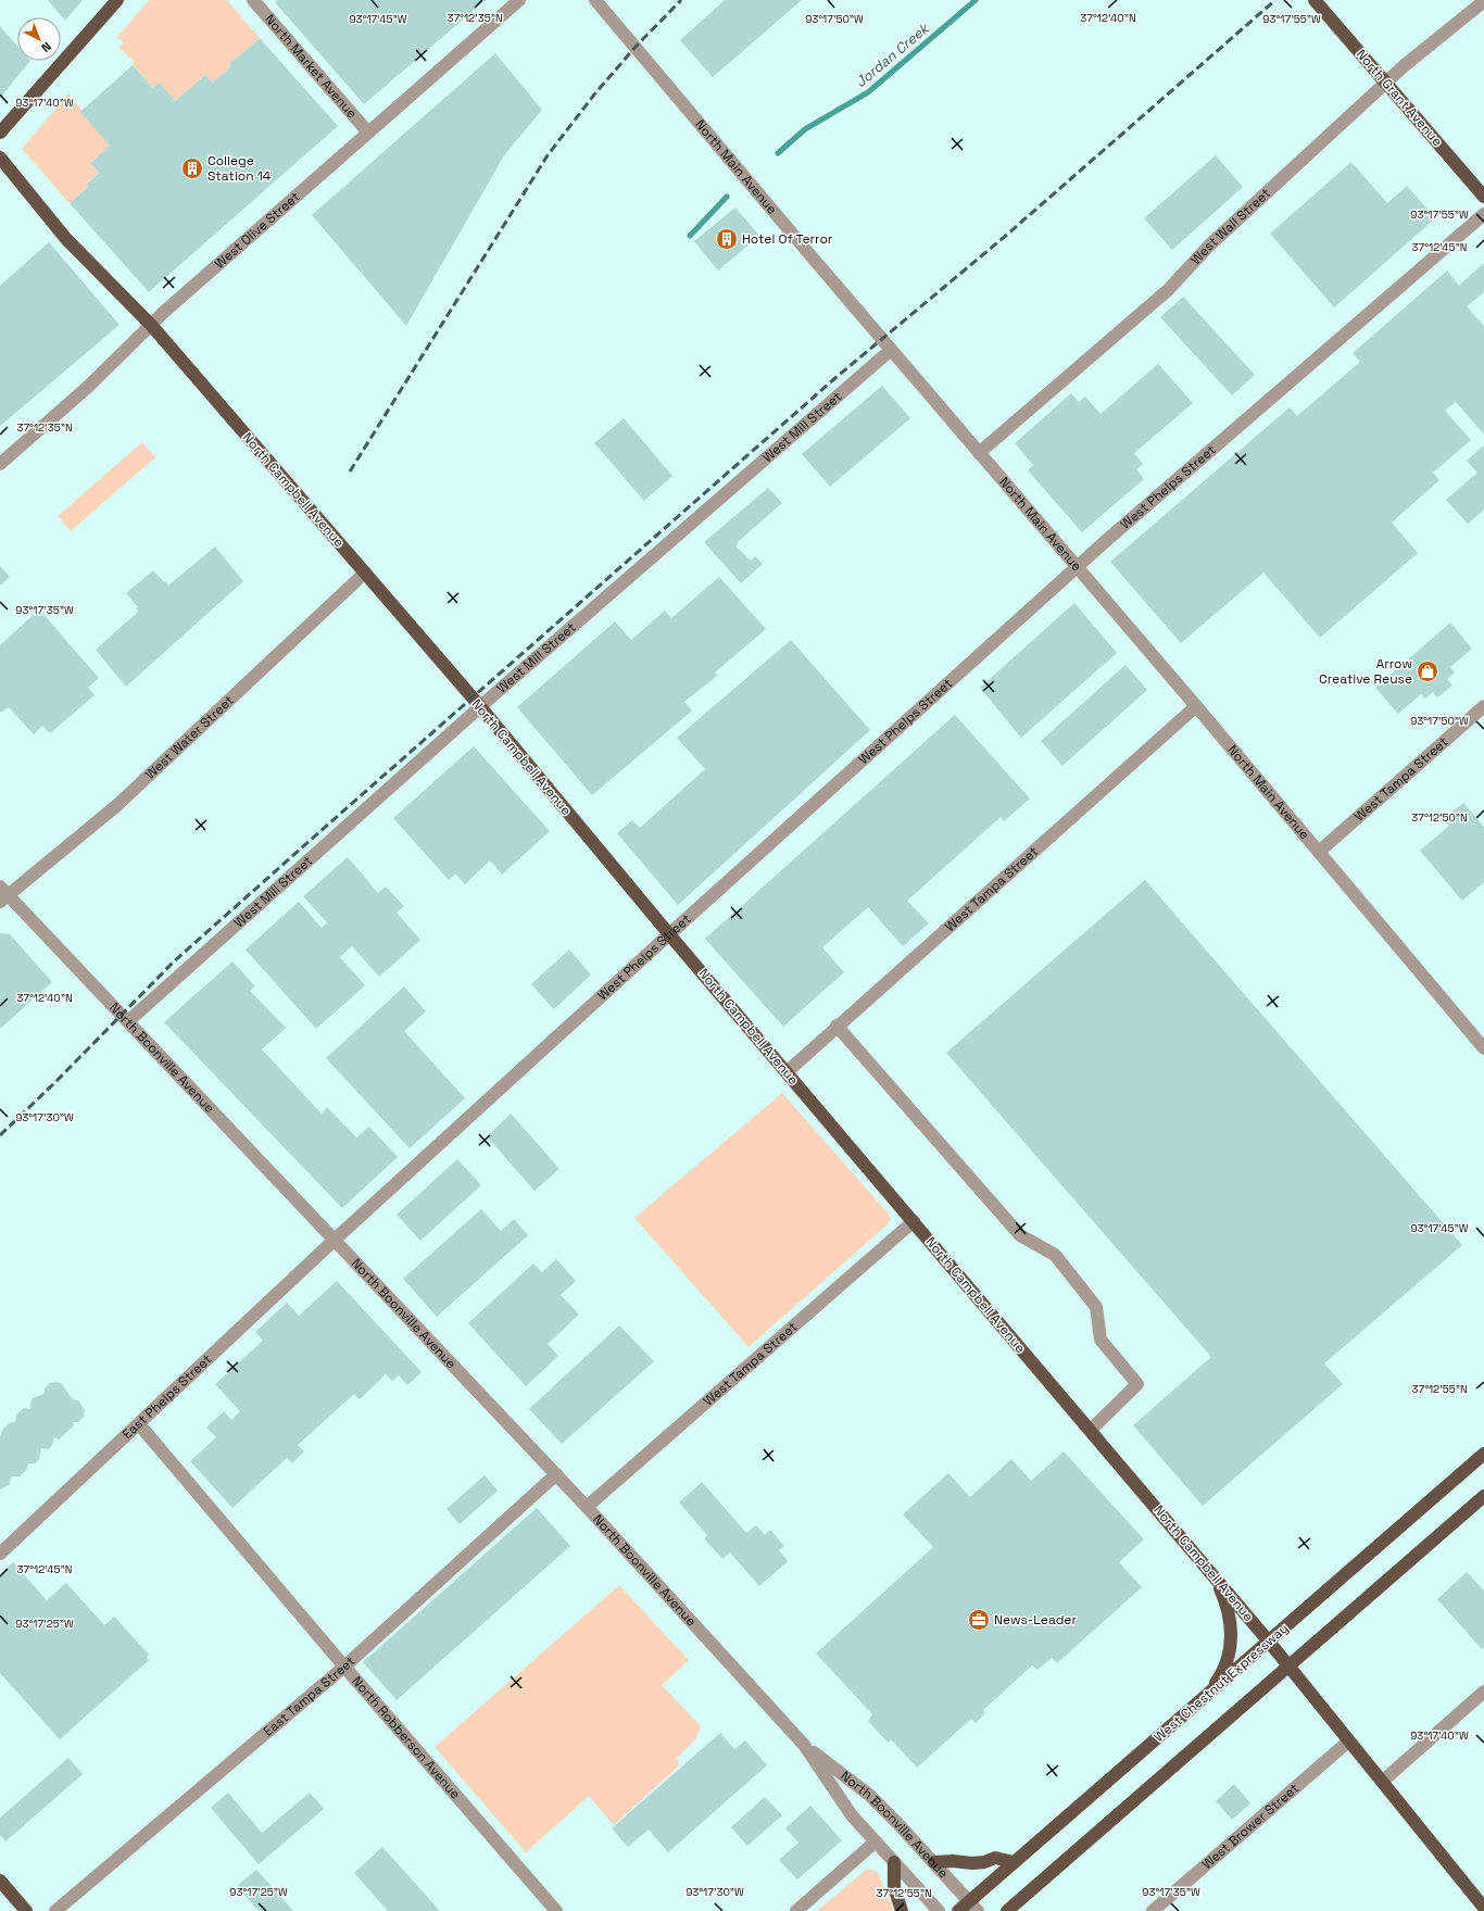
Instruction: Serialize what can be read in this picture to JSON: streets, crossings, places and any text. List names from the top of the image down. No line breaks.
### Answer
{"streets":{"main road":["North Grant Avenue","North Campbell Avenue","West Chestnut Expressway"],"street":["North Market Avenue","North Main Avenue","West Wall Street","West Olive Street","West Mill Street","West Phelps Street","West Water Street","West Tampa Street","North Boonville Avenue","East Phelps Street","East Tampa Street","North Robberson Avenue","West Brower Street"]},"crossings":[["North Market Avenue","West Olive Street"],["North Main Avenue","West Wall Street"],["North Main Avenue","West Mill Street"],["North Main Avenue","West Phelps Street"],["North Main Avenue","West Tampa Street"],["West Olive Street","North Campbell Avenue"],["West Mill Street","North Campbell Avenue"],["West Mill Street","North Boonville Avenue"],["West Phelps Street","North Campbell Avenue"],["West Phelps Street","North Boonville Avenue"],["West Phelps Street","East Phelps Street"],["North Campbell Avenue","West Water Street"],["North Campbell Avenue","West Tampa Street"],["North Campbell Avenue","West Chestnut Expressway"],["North Campbell Avenue","West Brower Street"],["West Water Street","North Boonville Avenue"],["West Tampa Street","North Boonville Avenue"],["North Boonville Avenue","East Phelps Street"],["North Boonville Avenue","West Chestnut Expressway"],["North Boonville Avenue","East Tampa Street"],["East Phelps Street","North Robberson Avenue"],["East Tampa Street","North Robberson Avenue"]],"water":["Jordan Creek"],"places":{"building":["College Station 14","Hotel Of Terror"],"shop":["Arrow Creative Reuse"],"office":["News-Leader"]},"north":"bottom right","coordinates":["37°12'35\"N","37°12'40\"N","93°17'45\"W","93°17'50\"W","93°17'55\"W","93°17'40\"W","37°12'45\"N","93°17'35\"W","37°12'50\"N","93°17'30\"W","37°12'55\"N","93°17'25\"W"]}
